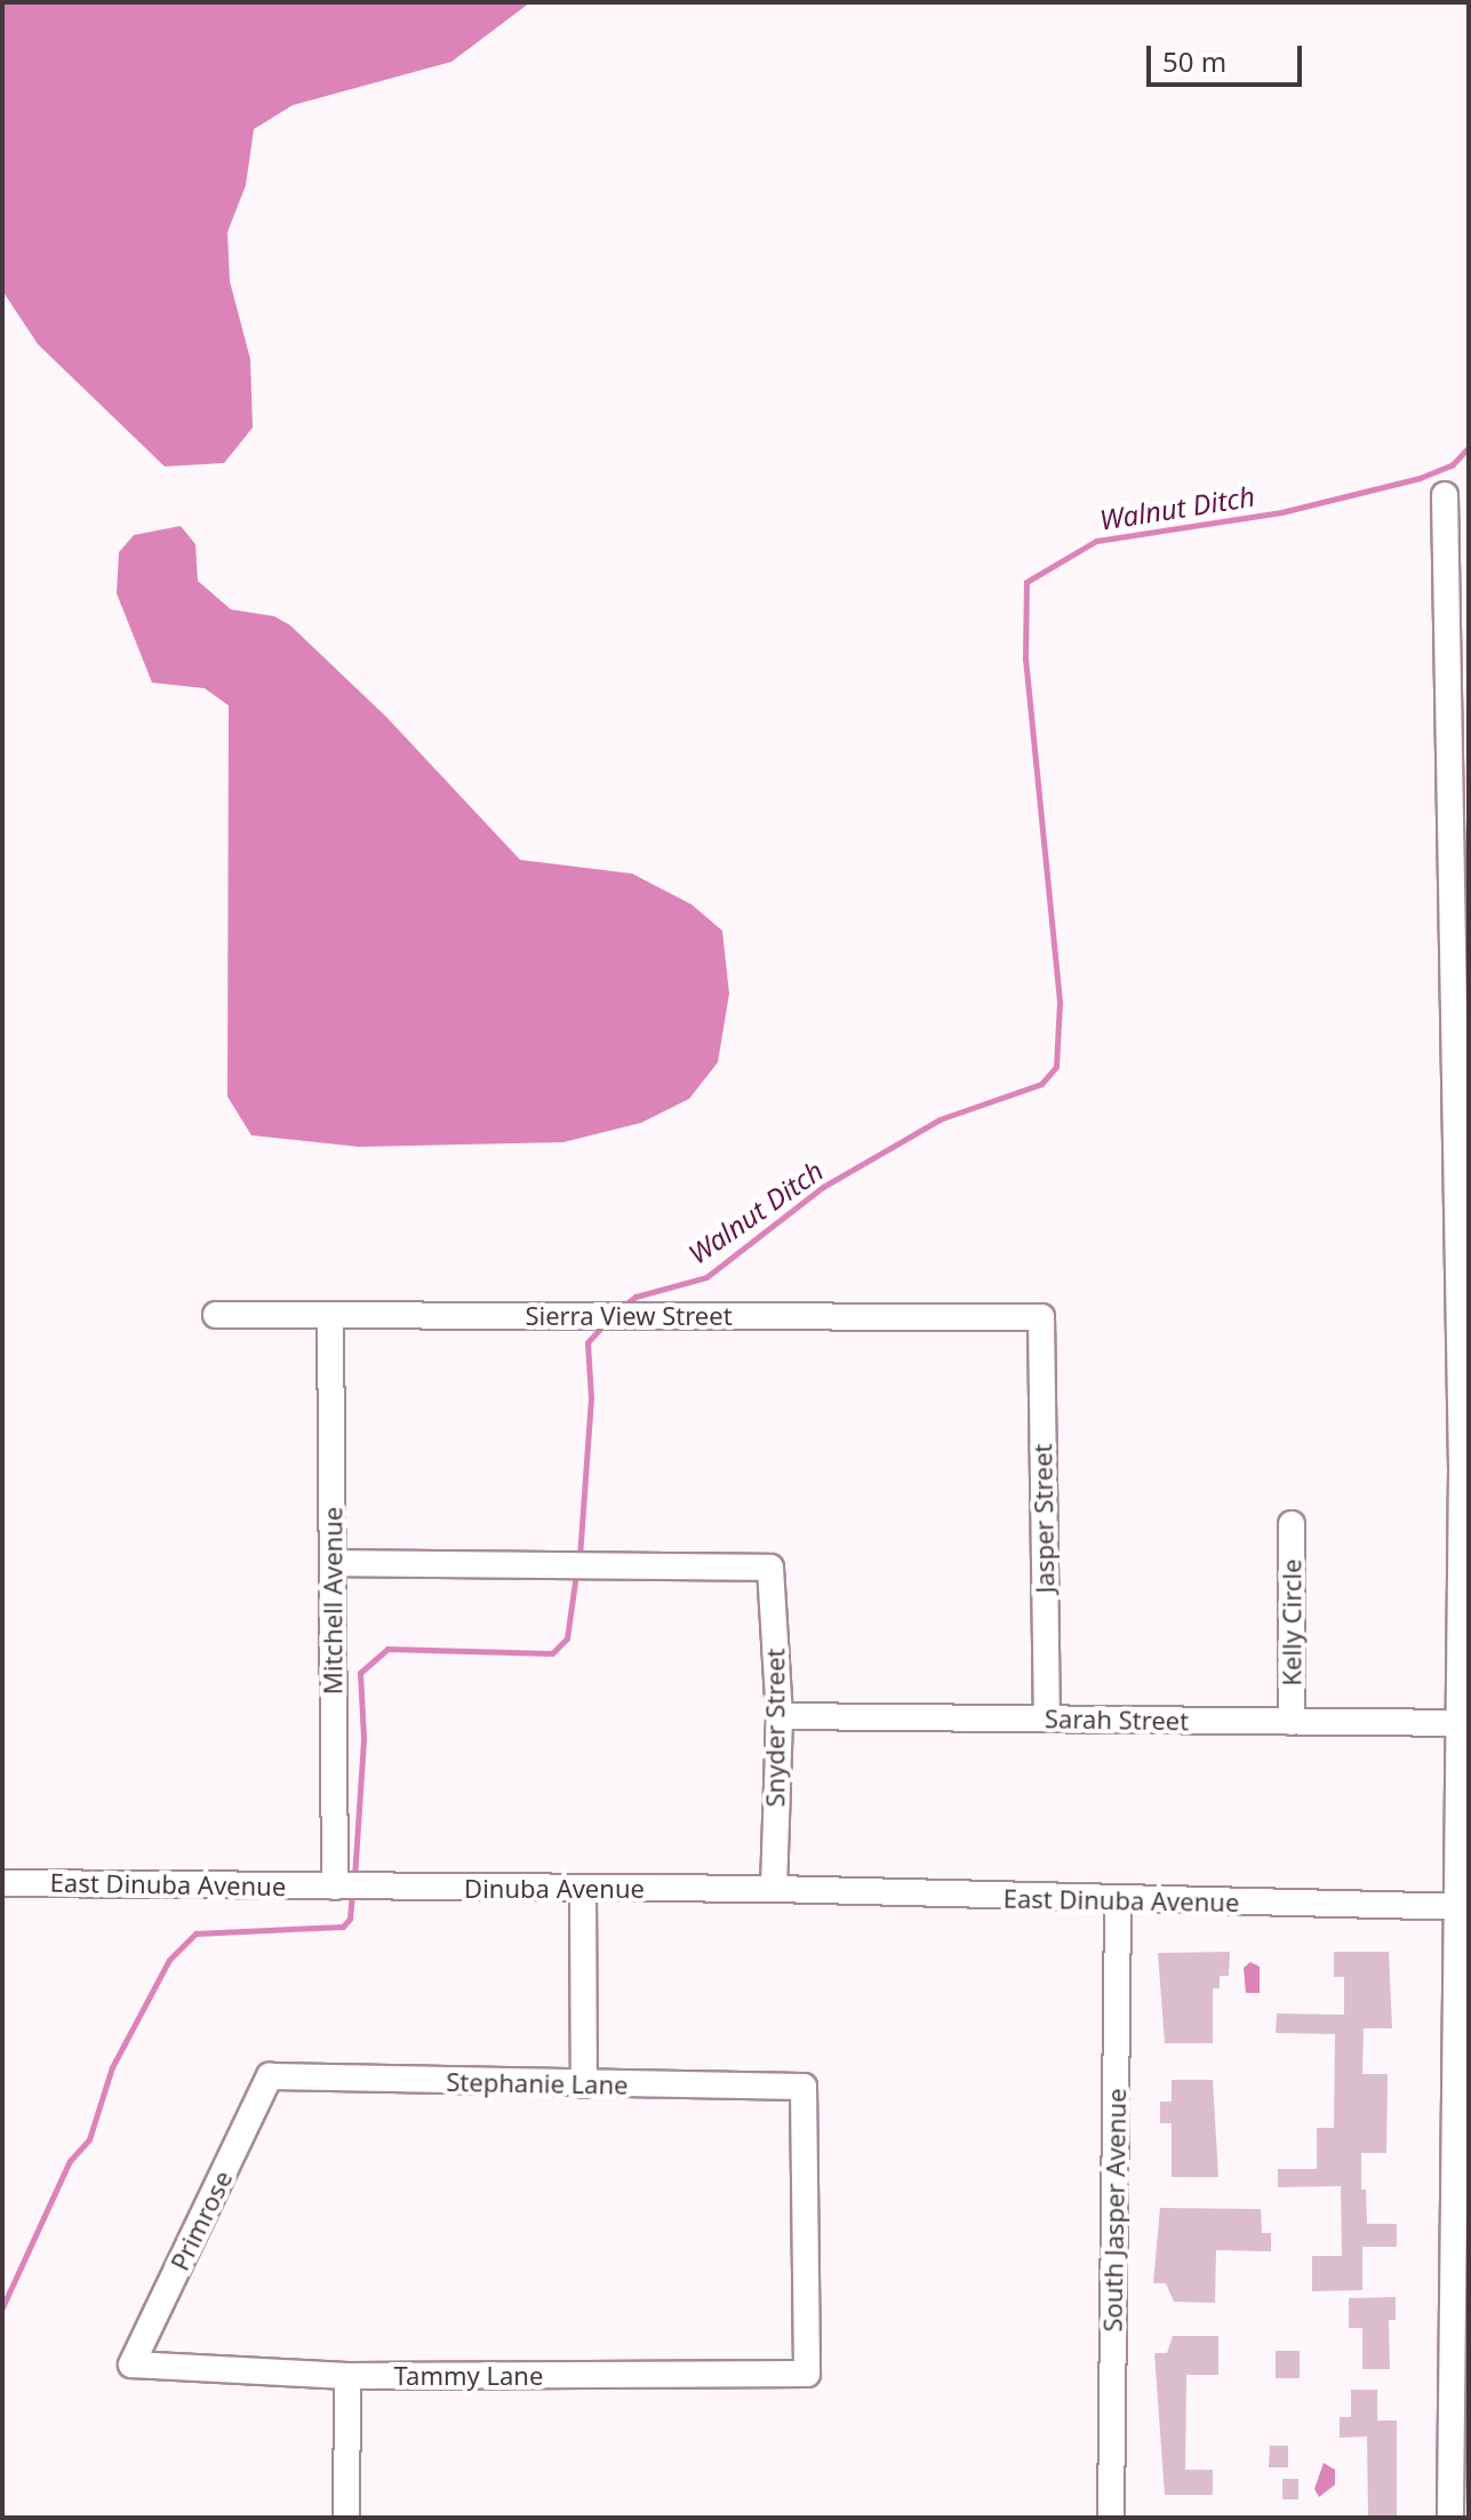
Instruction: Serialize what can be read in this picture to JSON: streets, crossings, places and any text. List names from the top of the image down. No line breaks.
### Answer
{"streets":{"street":["Sierra View Street","Jasper Street","Mitchell Avenue","Kelly Circle","Sarah Street","Snyder Street","East Dinuba Avenue","Dinuba Avenue","Stephanie Lane","South Jasper Avenue","Primrose","Tammy Lane"]},"crossings":[["Sierra View Street","Jasper Street"],["Sierra View Street","Mitchell Avenue"],["Jasper Street","Sarah Street"],["Mitchell Avenue","Snyder Street"],["Mitchell Avenue","East Dinuba Avenue"],["Mitchell Avenue","Dinuba Avenue"],["Kelly Circle","Sarah Street"],["Sarah Street","Snyder Street"],["Snyder Street","East Dinuba Avenue"],["Snyder Street","Dinuba Avenue"],["East Dinuba Avenue","Dinuba Avenue"],["East Dinuba Avenue","South Jasper Avenue"],["Stephanie Lane","Primrose"],["Stephanie Lane","Tammy Lane"],["Primrose","Tammy Lane"]],"water":["Walnut Ditch"],"scale_bar":"50 m"}
